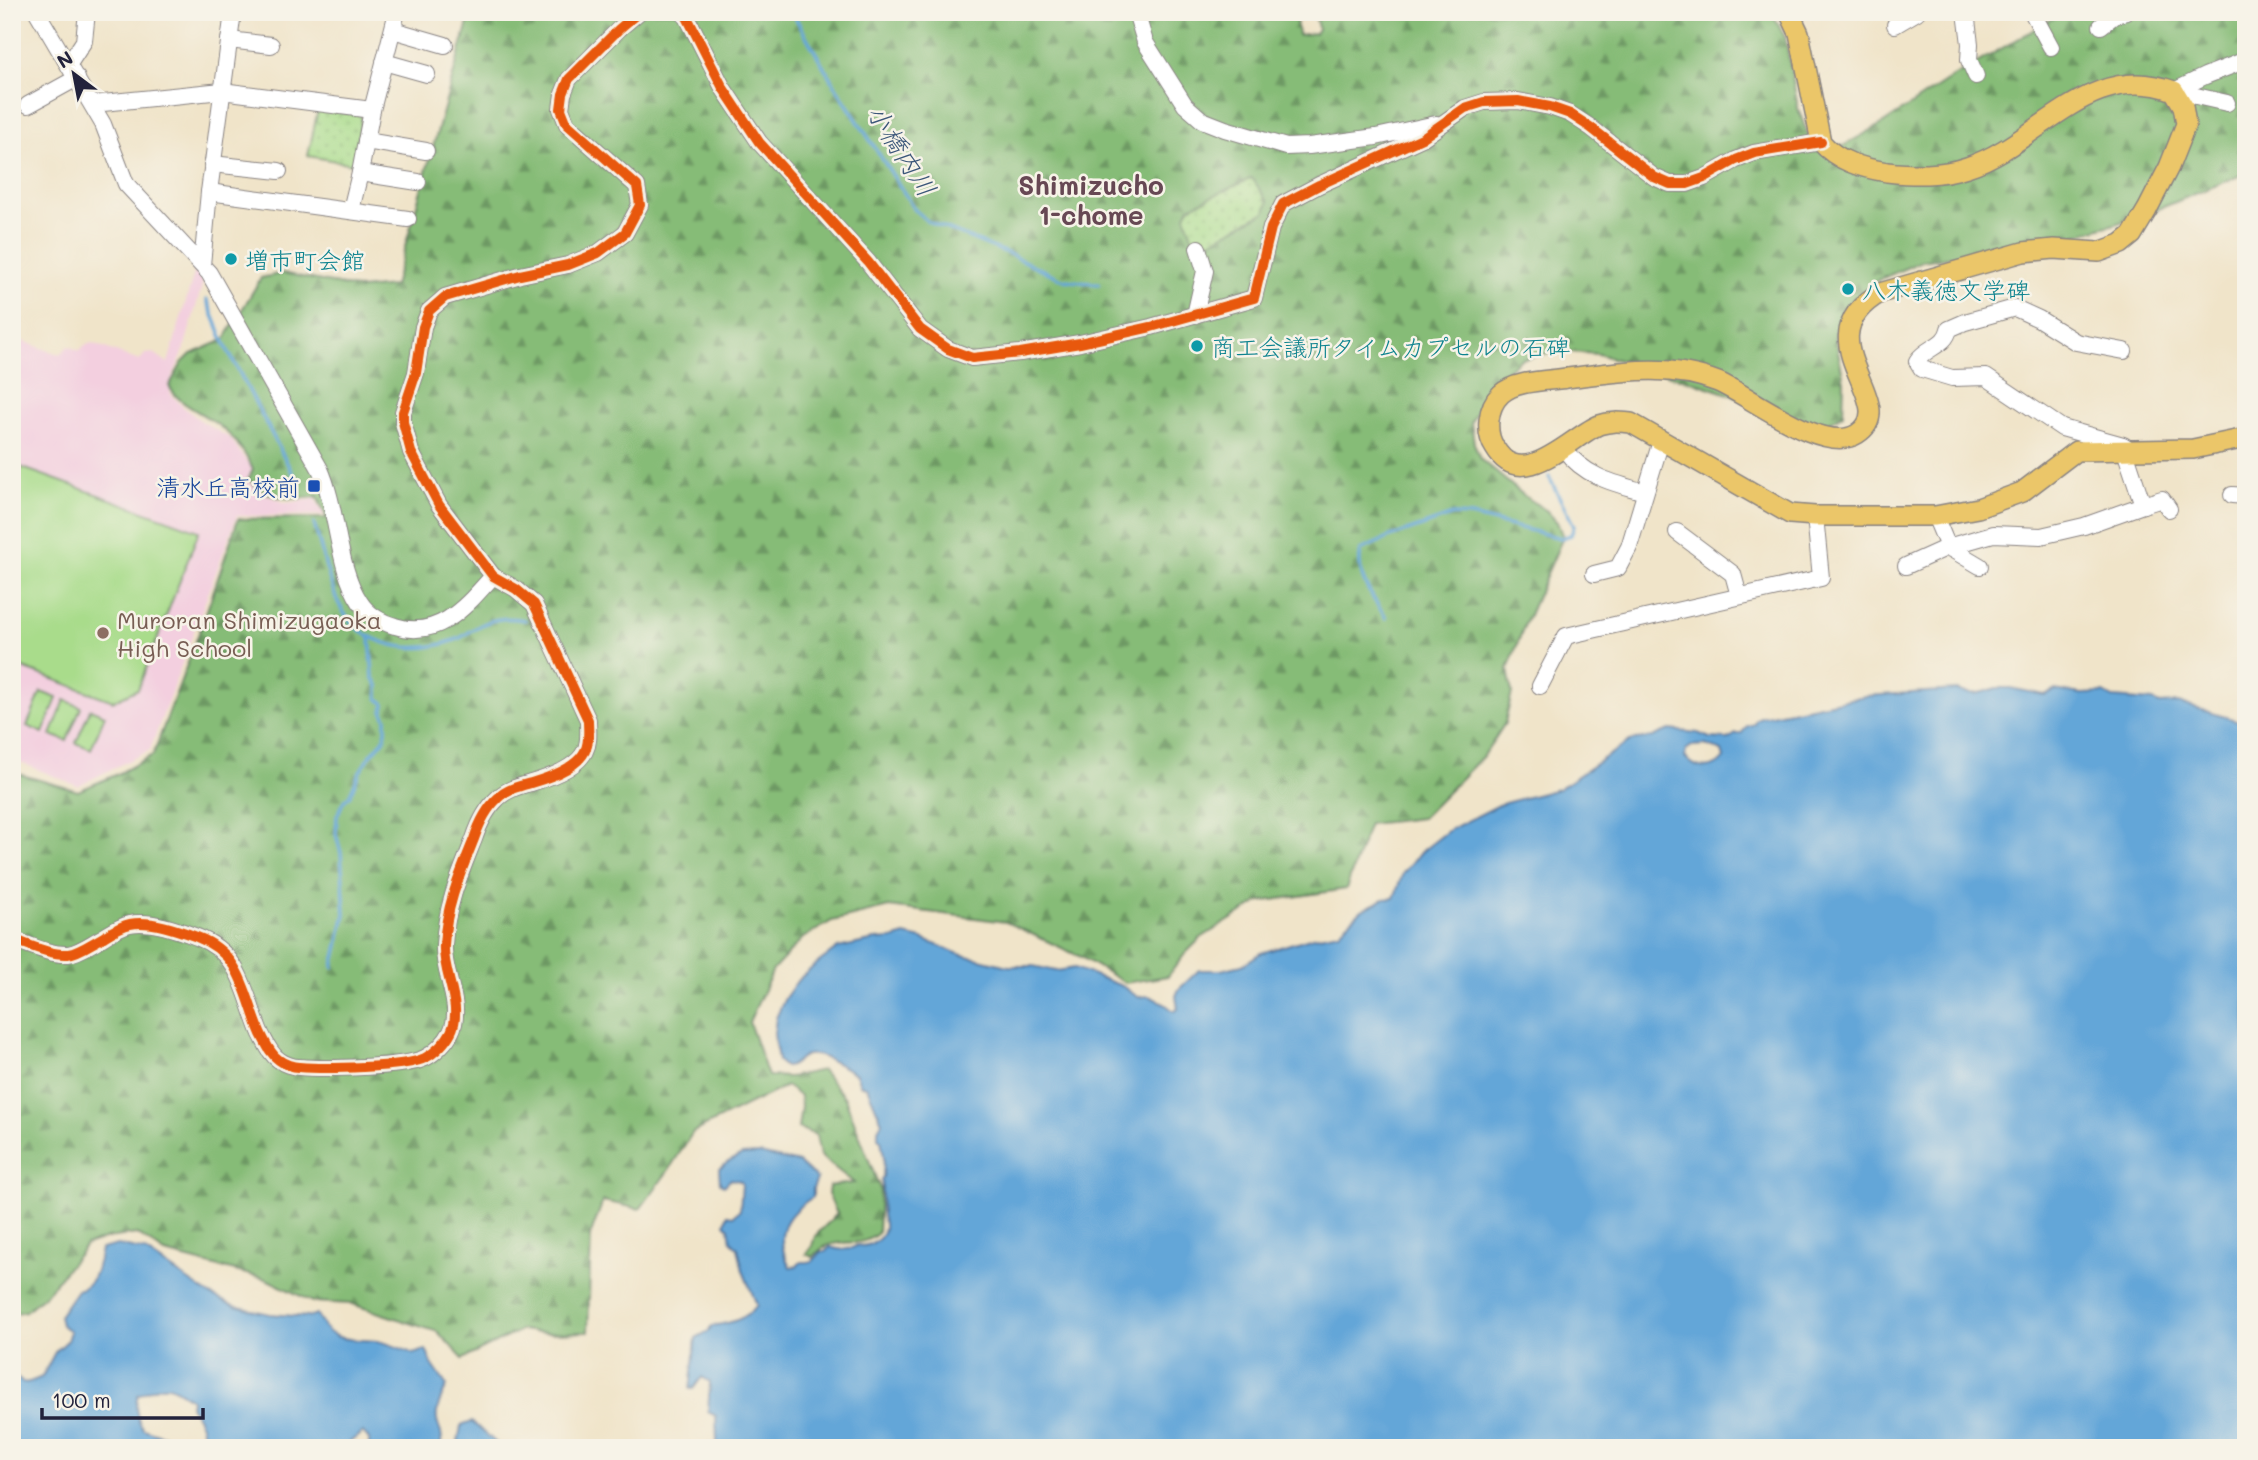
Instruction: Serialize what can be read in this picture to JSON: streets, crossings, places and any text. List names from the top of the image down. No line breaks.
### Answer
{"districts":["Shimizucho 1-chome"],"water":["小橋内川"],"places":{"other":["増市町会館","八木義徳文学碑","商工会議所タイムカプセルの石碑","Muroran Shimizugaoka High School"],"transit":["清水丘高校前"]},"scale_bar":"100 m","north":"top left"}
